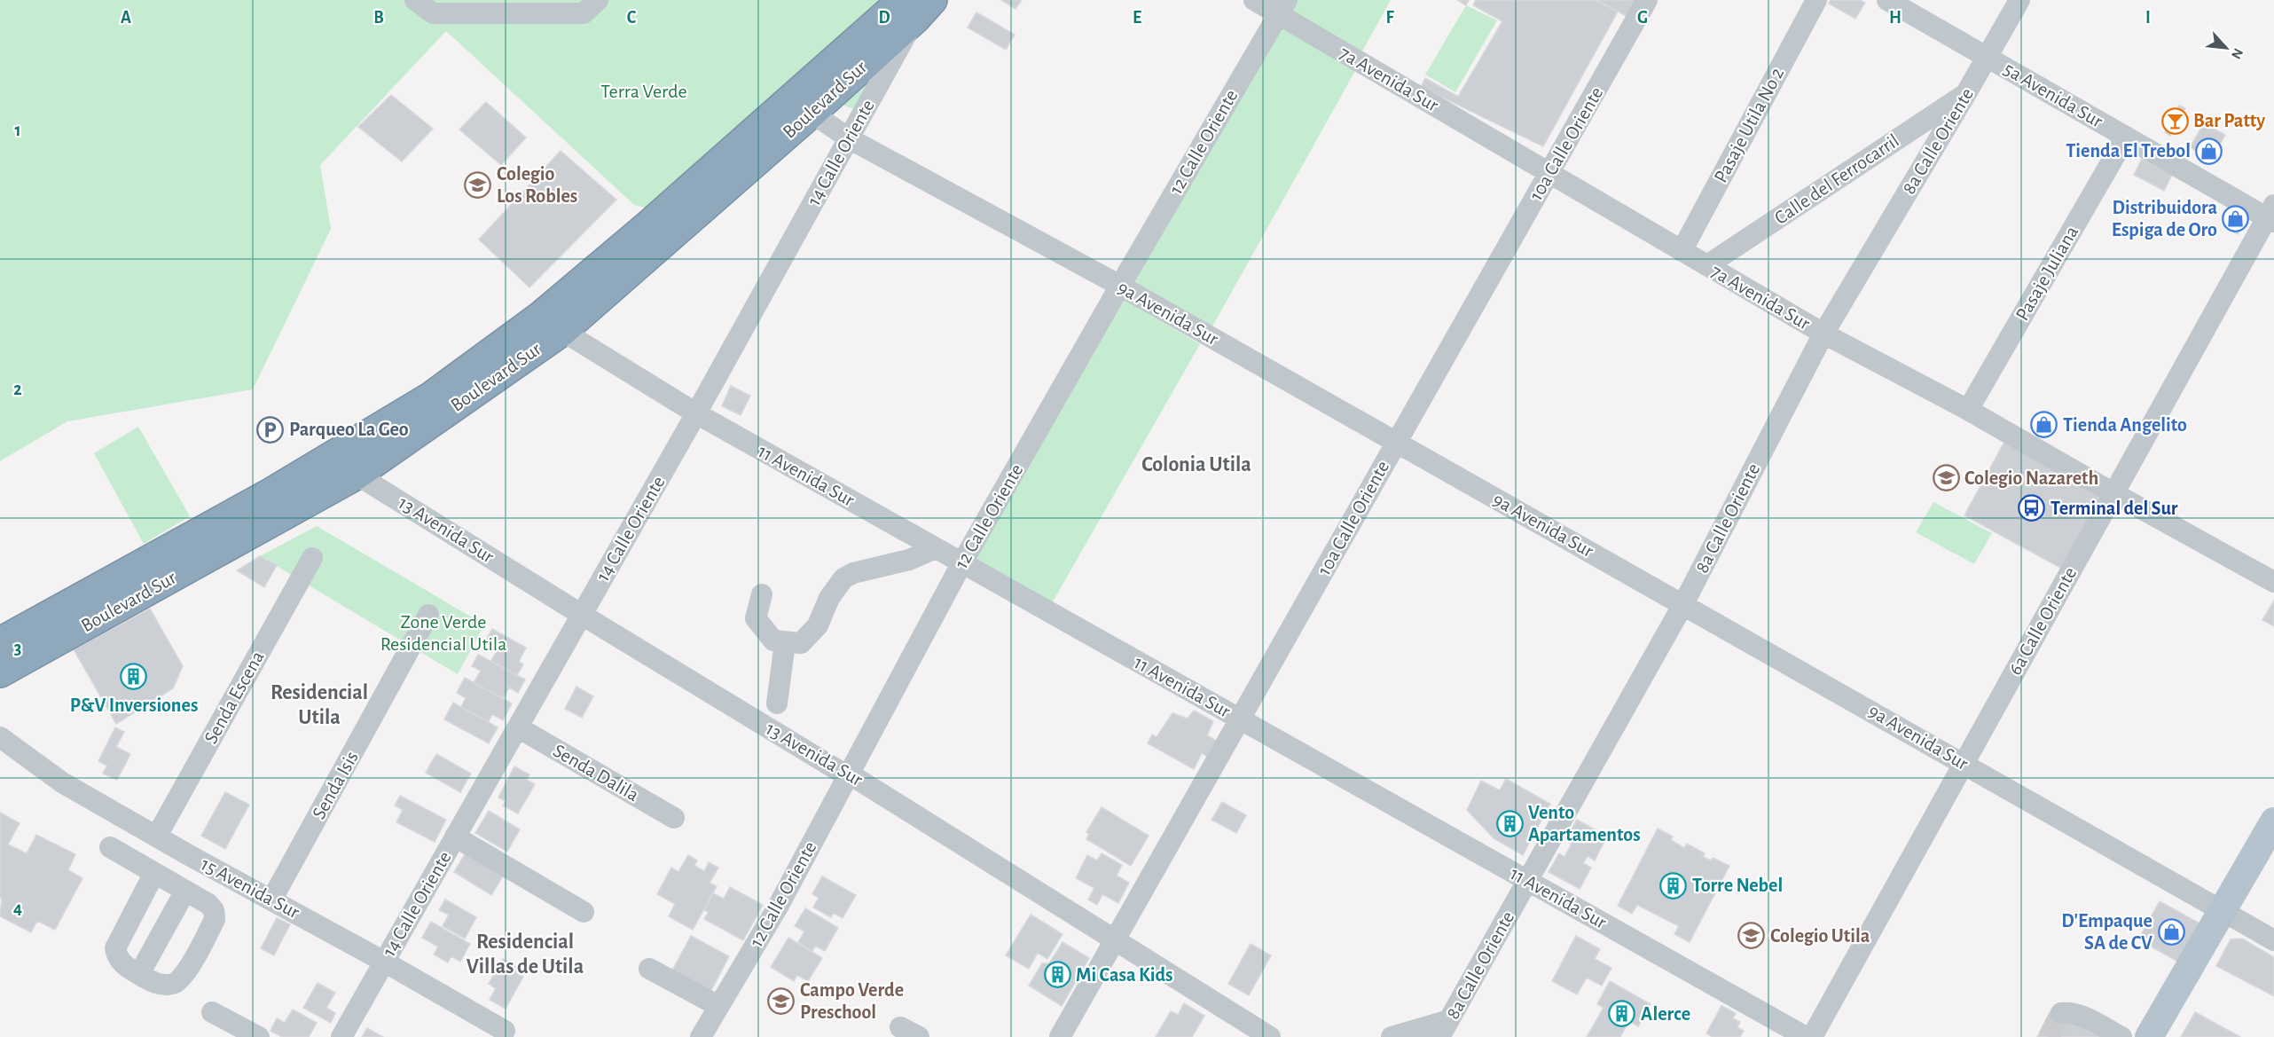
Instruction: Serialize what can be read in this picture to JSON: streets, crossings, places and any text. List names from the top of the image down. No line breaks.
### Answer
{"streets":{"highway":["Boulevard Sur"],"street":["7a Avenida Sur","5a Avenida Sur","Pasaje Utila No 2","8a Calle Oriente","12 Calle Oriente","10a Calle Oriente","14 Calle Oriente","Calle del Ferrocarril","Pasaje Juliana","9a Avenida Sur","11 Avenida Sur","13 Avenida Sur","6a Calle Oriente","Senda Escena","Senda Dalila","Senda Isis","15 Avenida Sur"]},"crossings":[["7a Avenida Sur","Pasaje Utila No 2"],["7a Avenida Sur","8a Calle Oriente"],["7a Avenida Sur","12 Calle Oriente"],["7a Avenida Sur","10a Calle Oriente"],["7a Avenida Sur","Calle del Ferrocarril"],["7a Avenida Sur","Pasaje Juliana"],["7a Avenida Sur","6a Calle Oriente"],["5a Avenida Sur","8a Calle Oriente"],["5a Avenida Sur","Pasaje Juliana"],["5a Avenida Sur","6a Calle Oriente"],["Boulevard Sur","14 Calle Oriente"],["Boulevard Sur","9a Avenida Sur"],["Boulevard Sur","11 Avenida Sur"],["Boulevard Sur","13 Avenida Sur"],["8a Calle Oriente","Calle del Ferrocarril"],["8a Calle Oriente","9a Avenida Sur"],["8a Calle Oriente","11 Avenida Sur"],["12 Calle Oriente","9a Avenida Sur"],["12 Calle Oriente","11 Avenida Sur"],["12 Calle Oriente","13 Avenida Sur"],["10a Calle Oriente","9a Avenida Sur"],["10a Calle Oriente","11 Avenida Sur"],["10a Calle Oriente","13 Avenida Sur"],["14 Calle Oriente","9a Avenida Sur"],["14 Calle Oriente","11 Avenida Sur"],["14 Calle Oriente","13 Avenida Sur"],["14 Calle Oriente","Senda Dalila"],["14 Calle Oriente","15 Avenida Sur"],["9a Avenida Sur","6a Calle Oriente"],["Senda Escena","15 Avenida Sur"],["Senda Isis","15 Avenida Sur"]],"districts":["Colonia Utila","Residencial Utila","Residencial Villas de Utila"],"parks":["Terra Verde","Zone Verde Residencial Utila"],"places":{"bar":["Bar Patty"],"shop":["Tienda El Trebol","Distribuidora Espiga de Oro","Tienda Angelito","D'Empaque SA de CV"],"school or university":["Colegio Los Robles","Colegio Nazareth","Colegio Utila","Campo Verde Preschool"],"parking":["Parqueo La Geo"],"bus stop":["Terminal del Sur"],"building":["P&V Inversiones","Vento Apartamentos","Torre Nebel","Mi Casa Kids","Alerce"]},"north":"bottom right","grid":{"columns":["A","B","C","D","E","F","G","H","I"],"rows":["1","2","3","4"]}}
